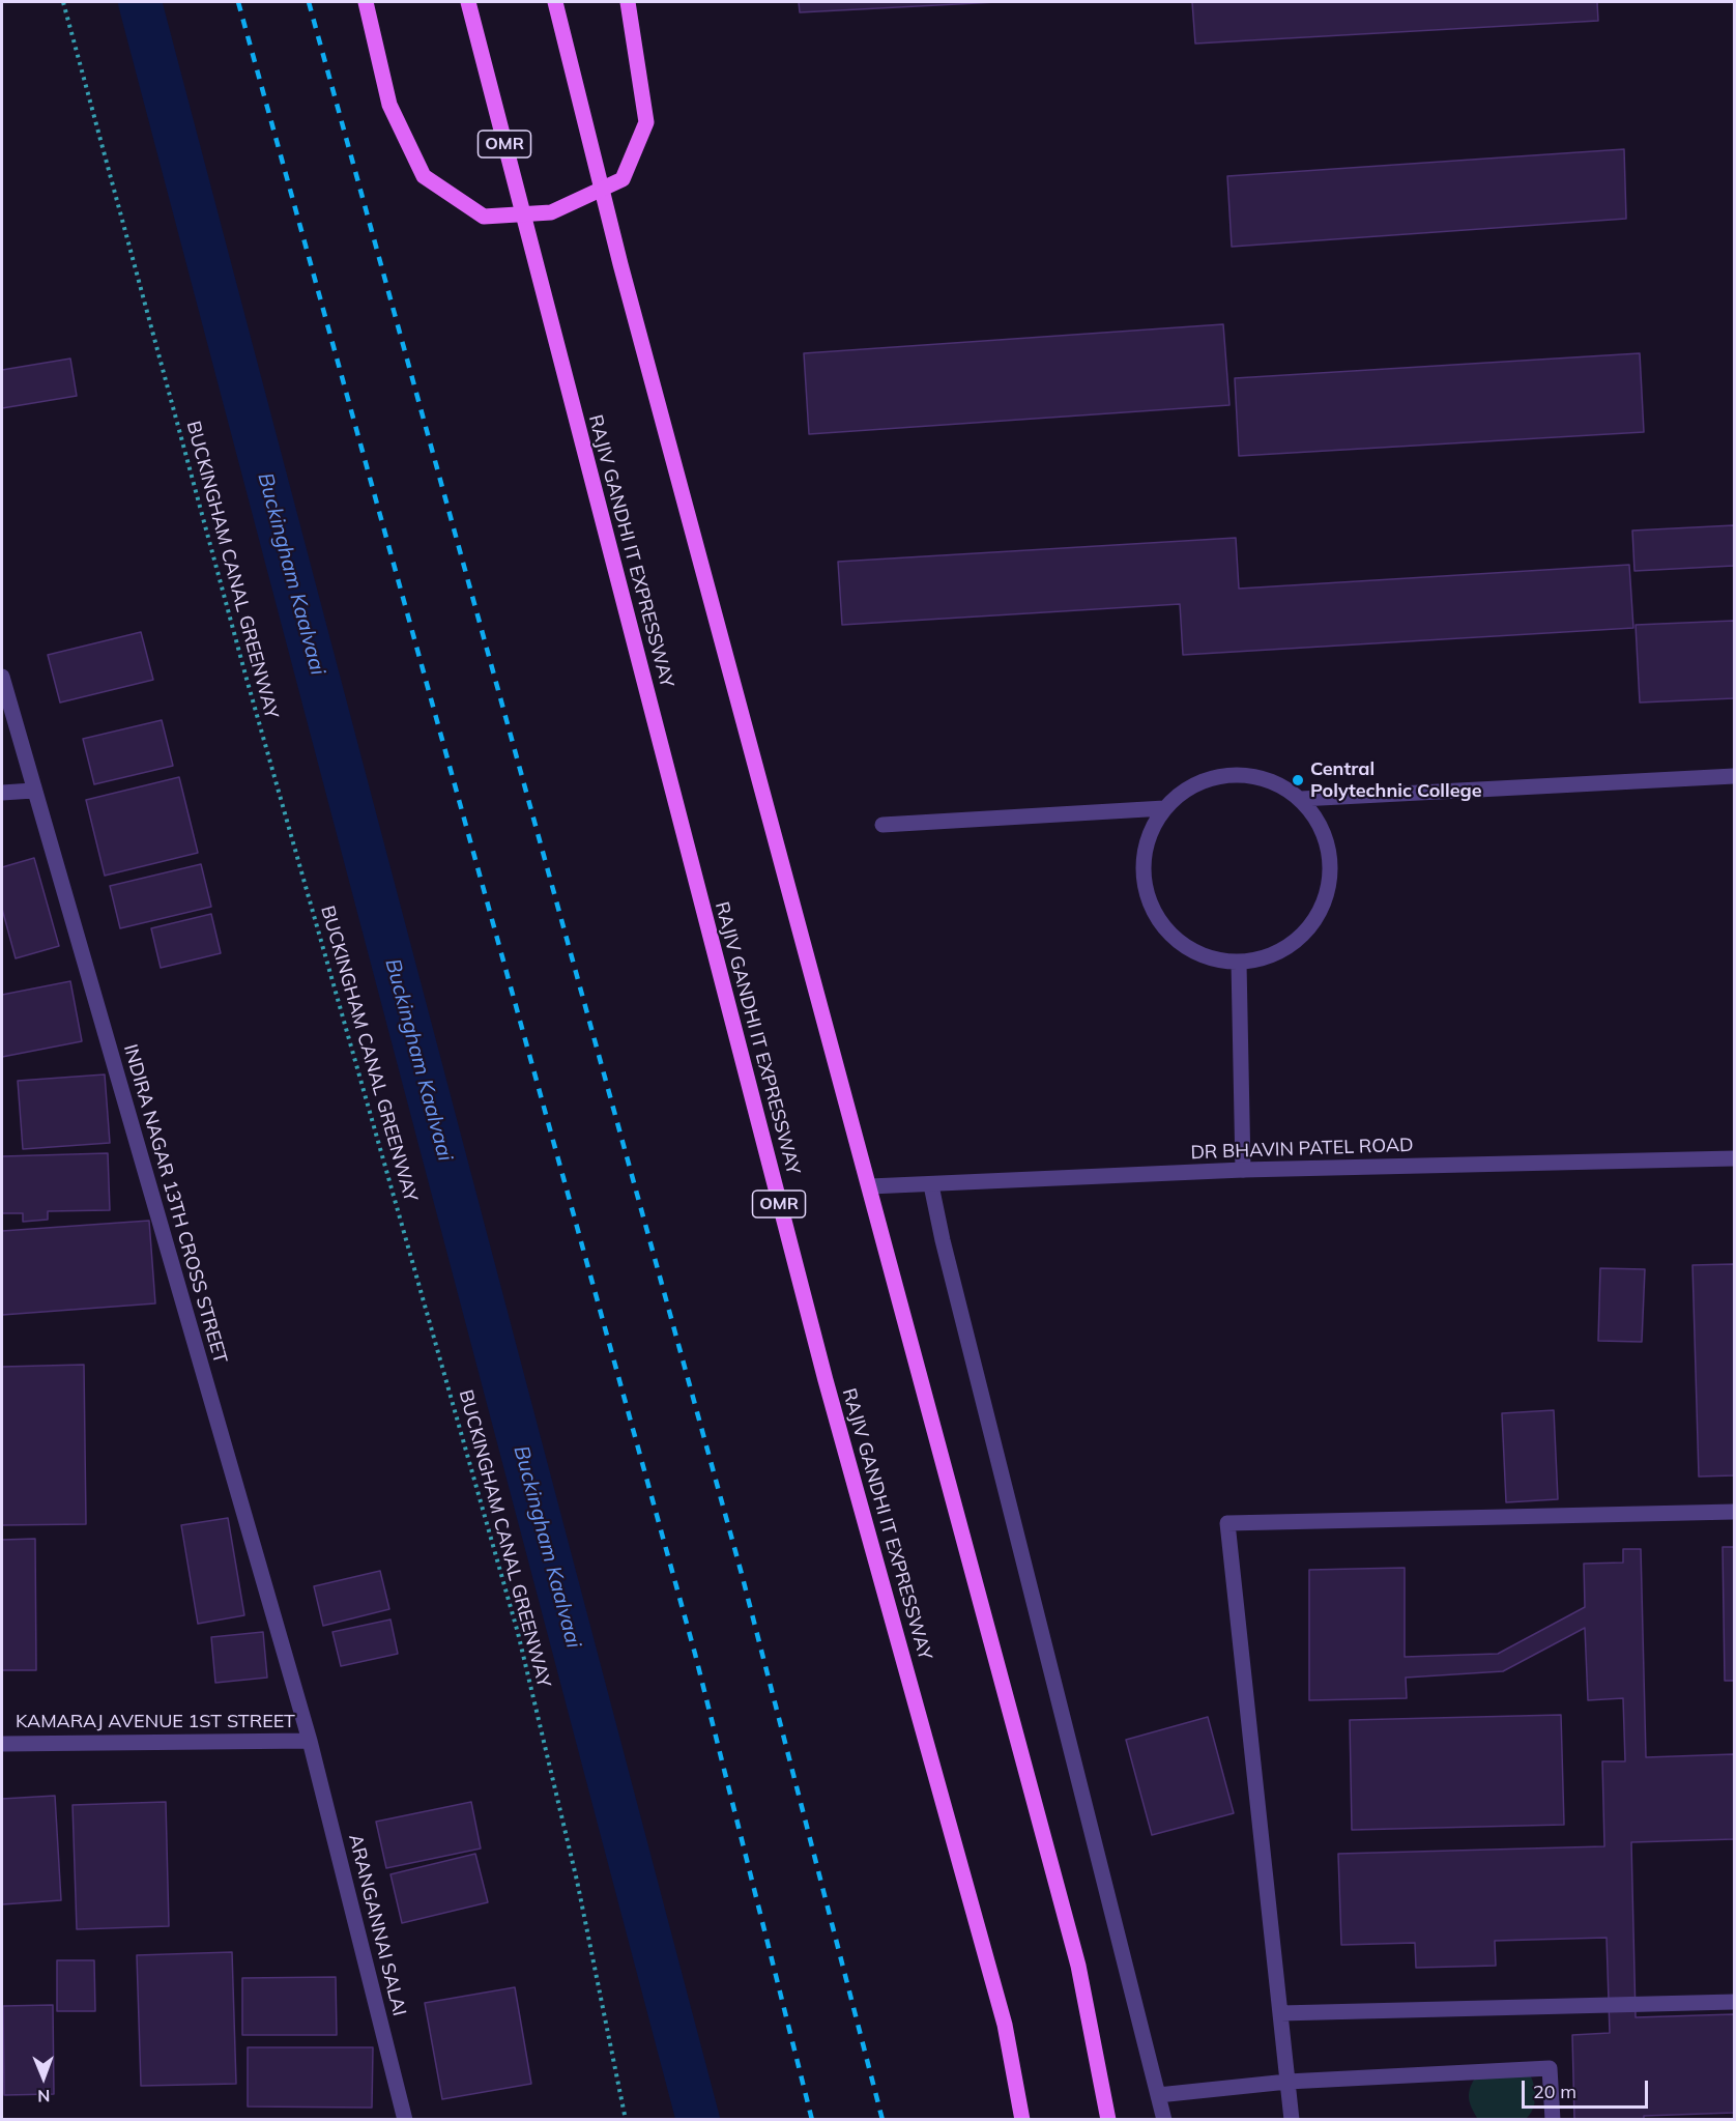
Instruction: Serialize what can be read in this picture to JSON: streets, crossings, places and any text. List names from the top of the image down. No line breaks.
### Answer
{"streets":{"main road":["OMR","RAJIV GANDHI IT EXPRESSWAY"],"street":["DR BHAVIN PATEL ROAD","INDIRA NAGAR 13TH CROSS STREET","KAMARAJ AVENUE 1ST STREET","ARANGANNAI SALAI"],"path":["BUCKINGHAM CANAL GREENWAY"]},"crossings":[["INDIRA NAGAR 13TH CROSS STREET","KAMARAJ AVENUE 1ST STREET"],["INDIRA NAGAR 13TH CROSS STREET","ARANGANNAI SALAI"],["KAMARAJ AVENUE 1ST STREET","ARANGANNAI SALAI"]],"water":["Buckingham Kaalvaai"],"places":["Central Polytechnic College"],"scale_bar":"20 m","north":"bottom"}
